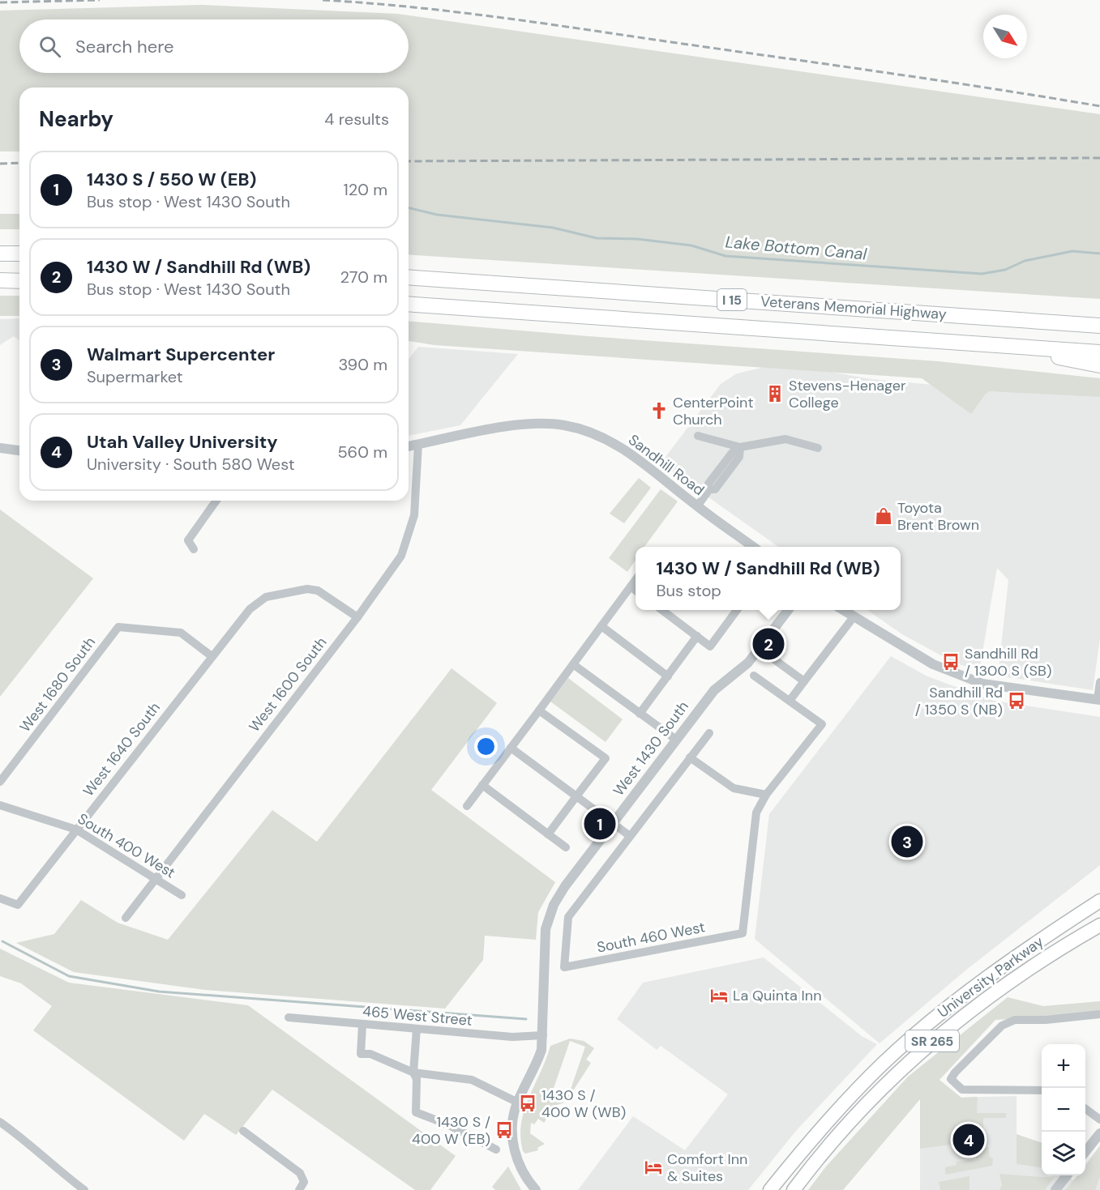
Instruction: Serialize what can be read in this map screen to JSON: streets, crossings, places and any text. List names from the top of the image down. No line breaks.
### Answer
{"streets":{"highway":["I 15","Veterans Memorial Highway"],"main road":["University Parkway","SR 265"],"street":["Sandhill Road","West 1680 South","West 1600 South","West 1430 South","West 1640 South","South 400 West","South 460 West","465 West Street"]},"crossings":[["Sandhill Road","West 1600 South"],["West 1680 South","West 1640 South"],["West 1600 South","West 1640 South"],["West 1600 South","South 400 West"],["West 1430 South","465 West Street"],["West 1640 South","South 400 West"]],"water":["Lake Bottom Canal"],"places":{"building":["Stevens-Henager College"],"church":["CenterPoint Church"],"shop":["Toyota Brent Brown"],"bus stop":["Sandhill Rd / 1300 S (SB)","Sandhill Rd / 1350 S (NB)","1430 S / 400 W (WB)","1430 S / 400 W (EB)"],"hotel":["La Quinta Inn","Comfort Inn & Suites"]},"north":"bottom right","page":{"search":"Search here","heading":["Nearby","4 results"],"list":[{"mark":"1","name":"1430 S / 550 W (EB)","note":"Bus stop · West 1430 South","value":"120 m"},{"mark":"2","name":"1430 W / Sandhill Rd (WB)","note":"Bus stop · West 1430 South","value":"270 m"},{"mark":"3","name":"Walmart Supercenter","note":"Supermarket","value":"390 m"},{"mark":"4","name":"Utah Valley University","note":"University · South 580 West","value":"560 m"}],"popup":["1430 W / Sandhill Rd (WB)","Bus stop"],"pins":["2","1","3","4"],"map_buttons":["+","−"]}}
